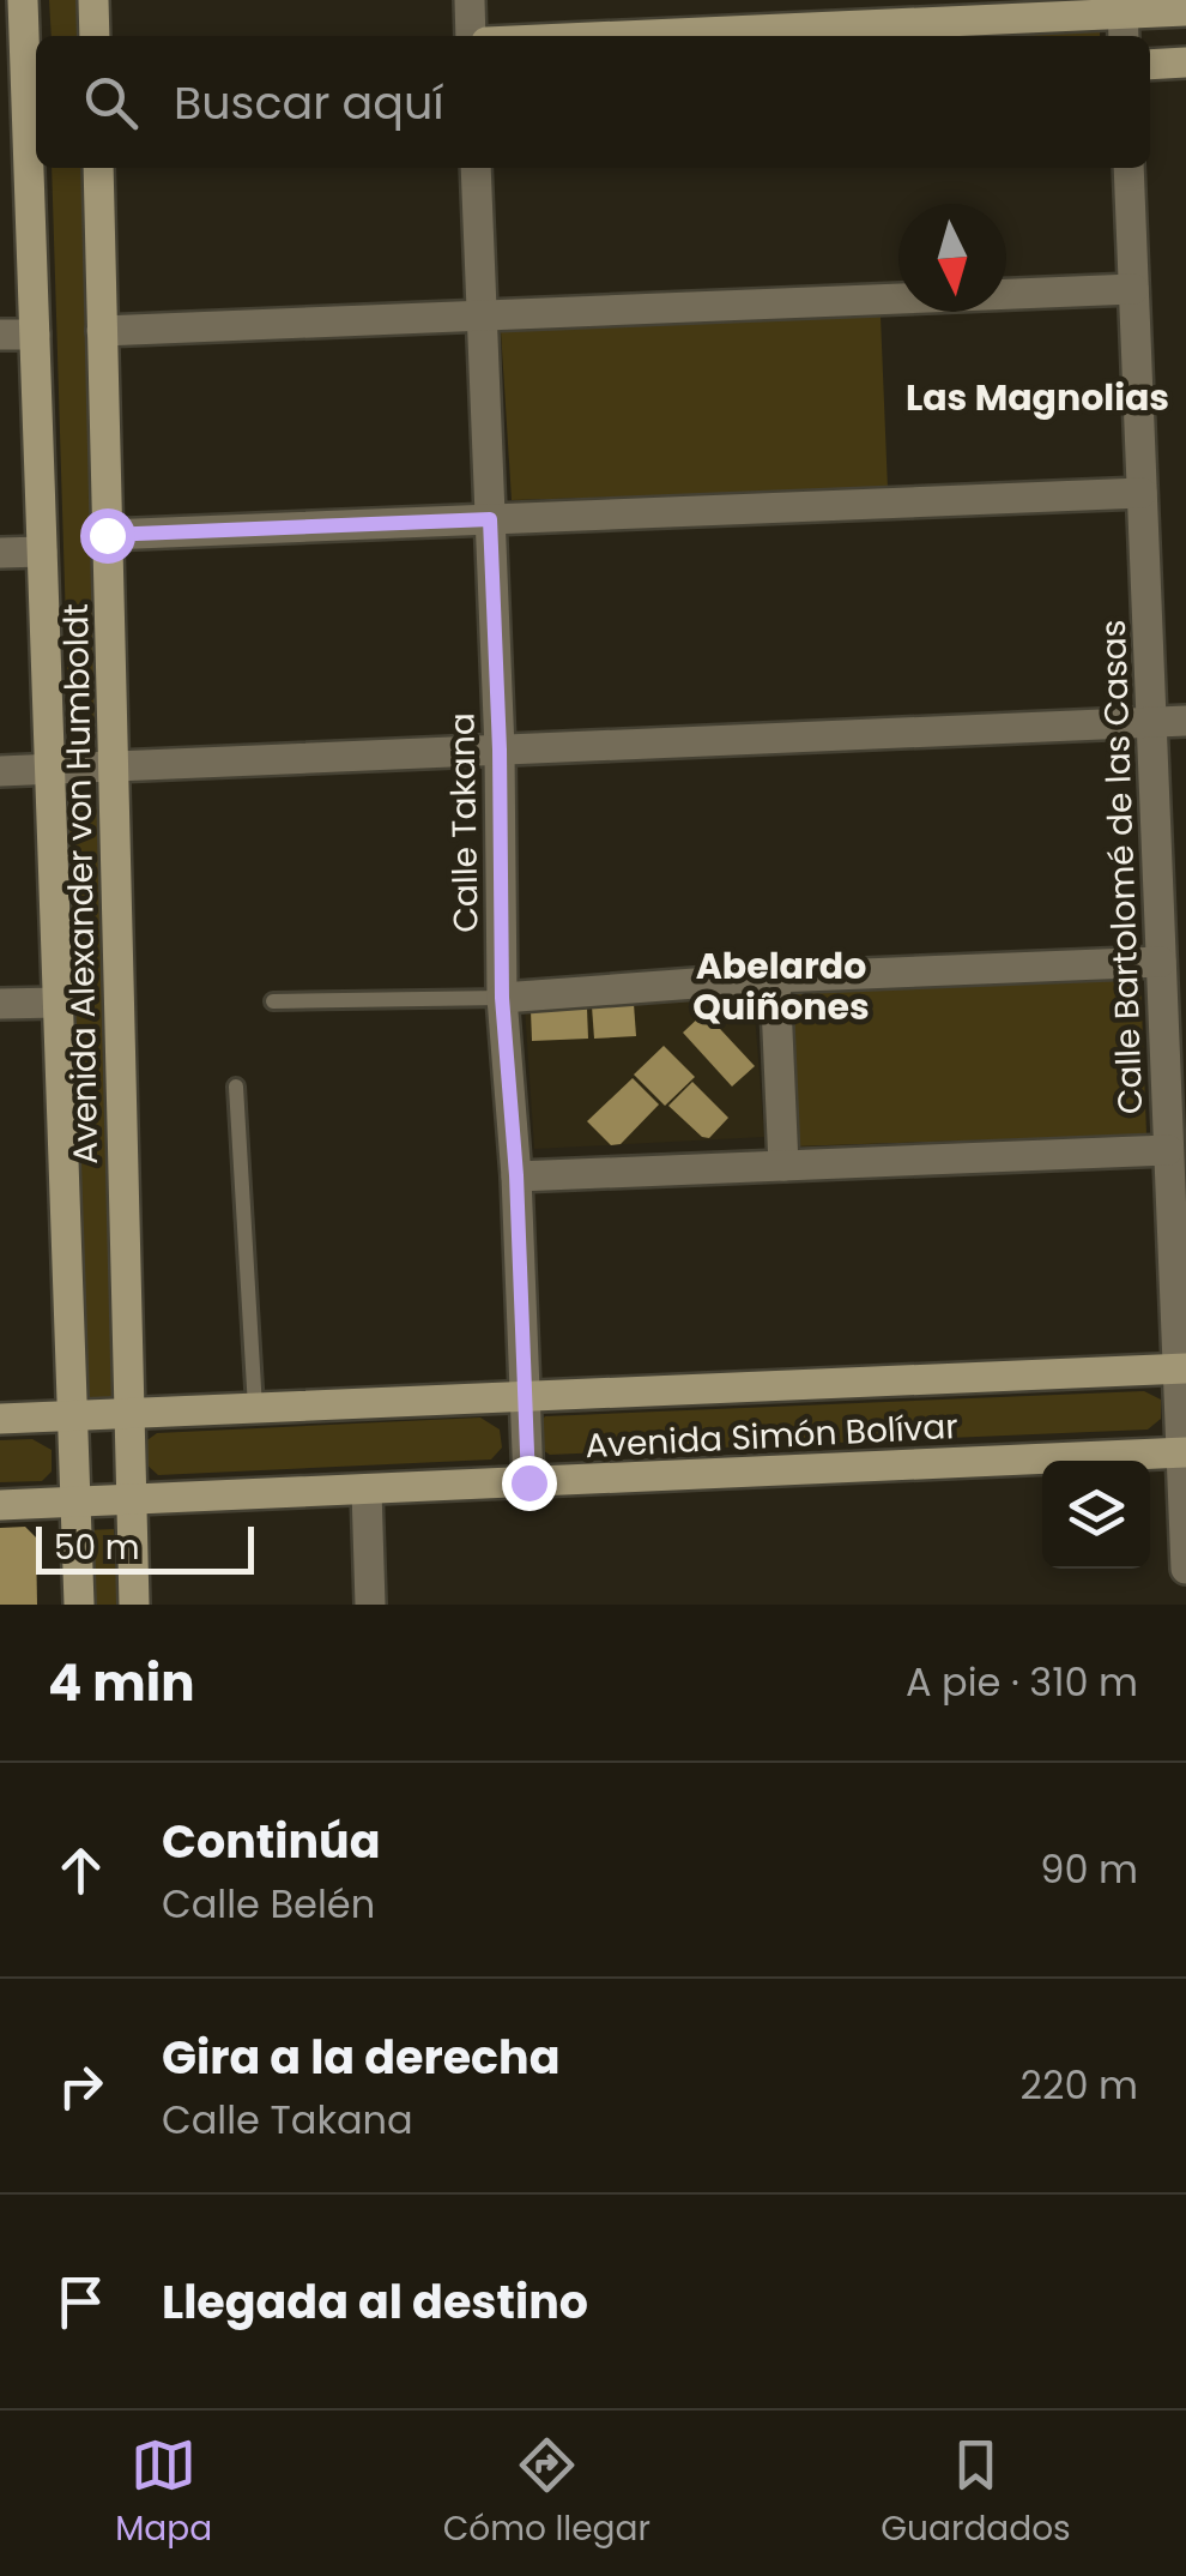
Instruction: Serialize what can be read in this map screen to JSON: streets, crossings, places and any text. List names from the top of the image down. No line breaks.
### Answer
{"streets":{"street":["Calle Takana","Calle Bartolomé de las Casas","Avenida Alexander von Humboldt","Avenida Simón Bolívar"]},"crossings":[["Calle Takana","Avenida Simón Bolívar"],["Calle Bartolomé de las Casas","Avenida Simón Bolívar"],["Avenida Alexander von Humboldt","Avenida Simón Bolívar"]],"districts":["Las Magnolias","Abelardo Quiñones"],"scale_bar":"50 m","north":"bottom","page":{"search":"Buscar aquí","scale":"50 m","heading":["4 min","A pie · 310 m"],"list":[["Continúa","Calle Belén","90 m"],["Gira a la derecha","Calle Takana","220 m"],"Llegada al destino"],"nav":["Mapa","Cómo llegar","Guardados"]}}
